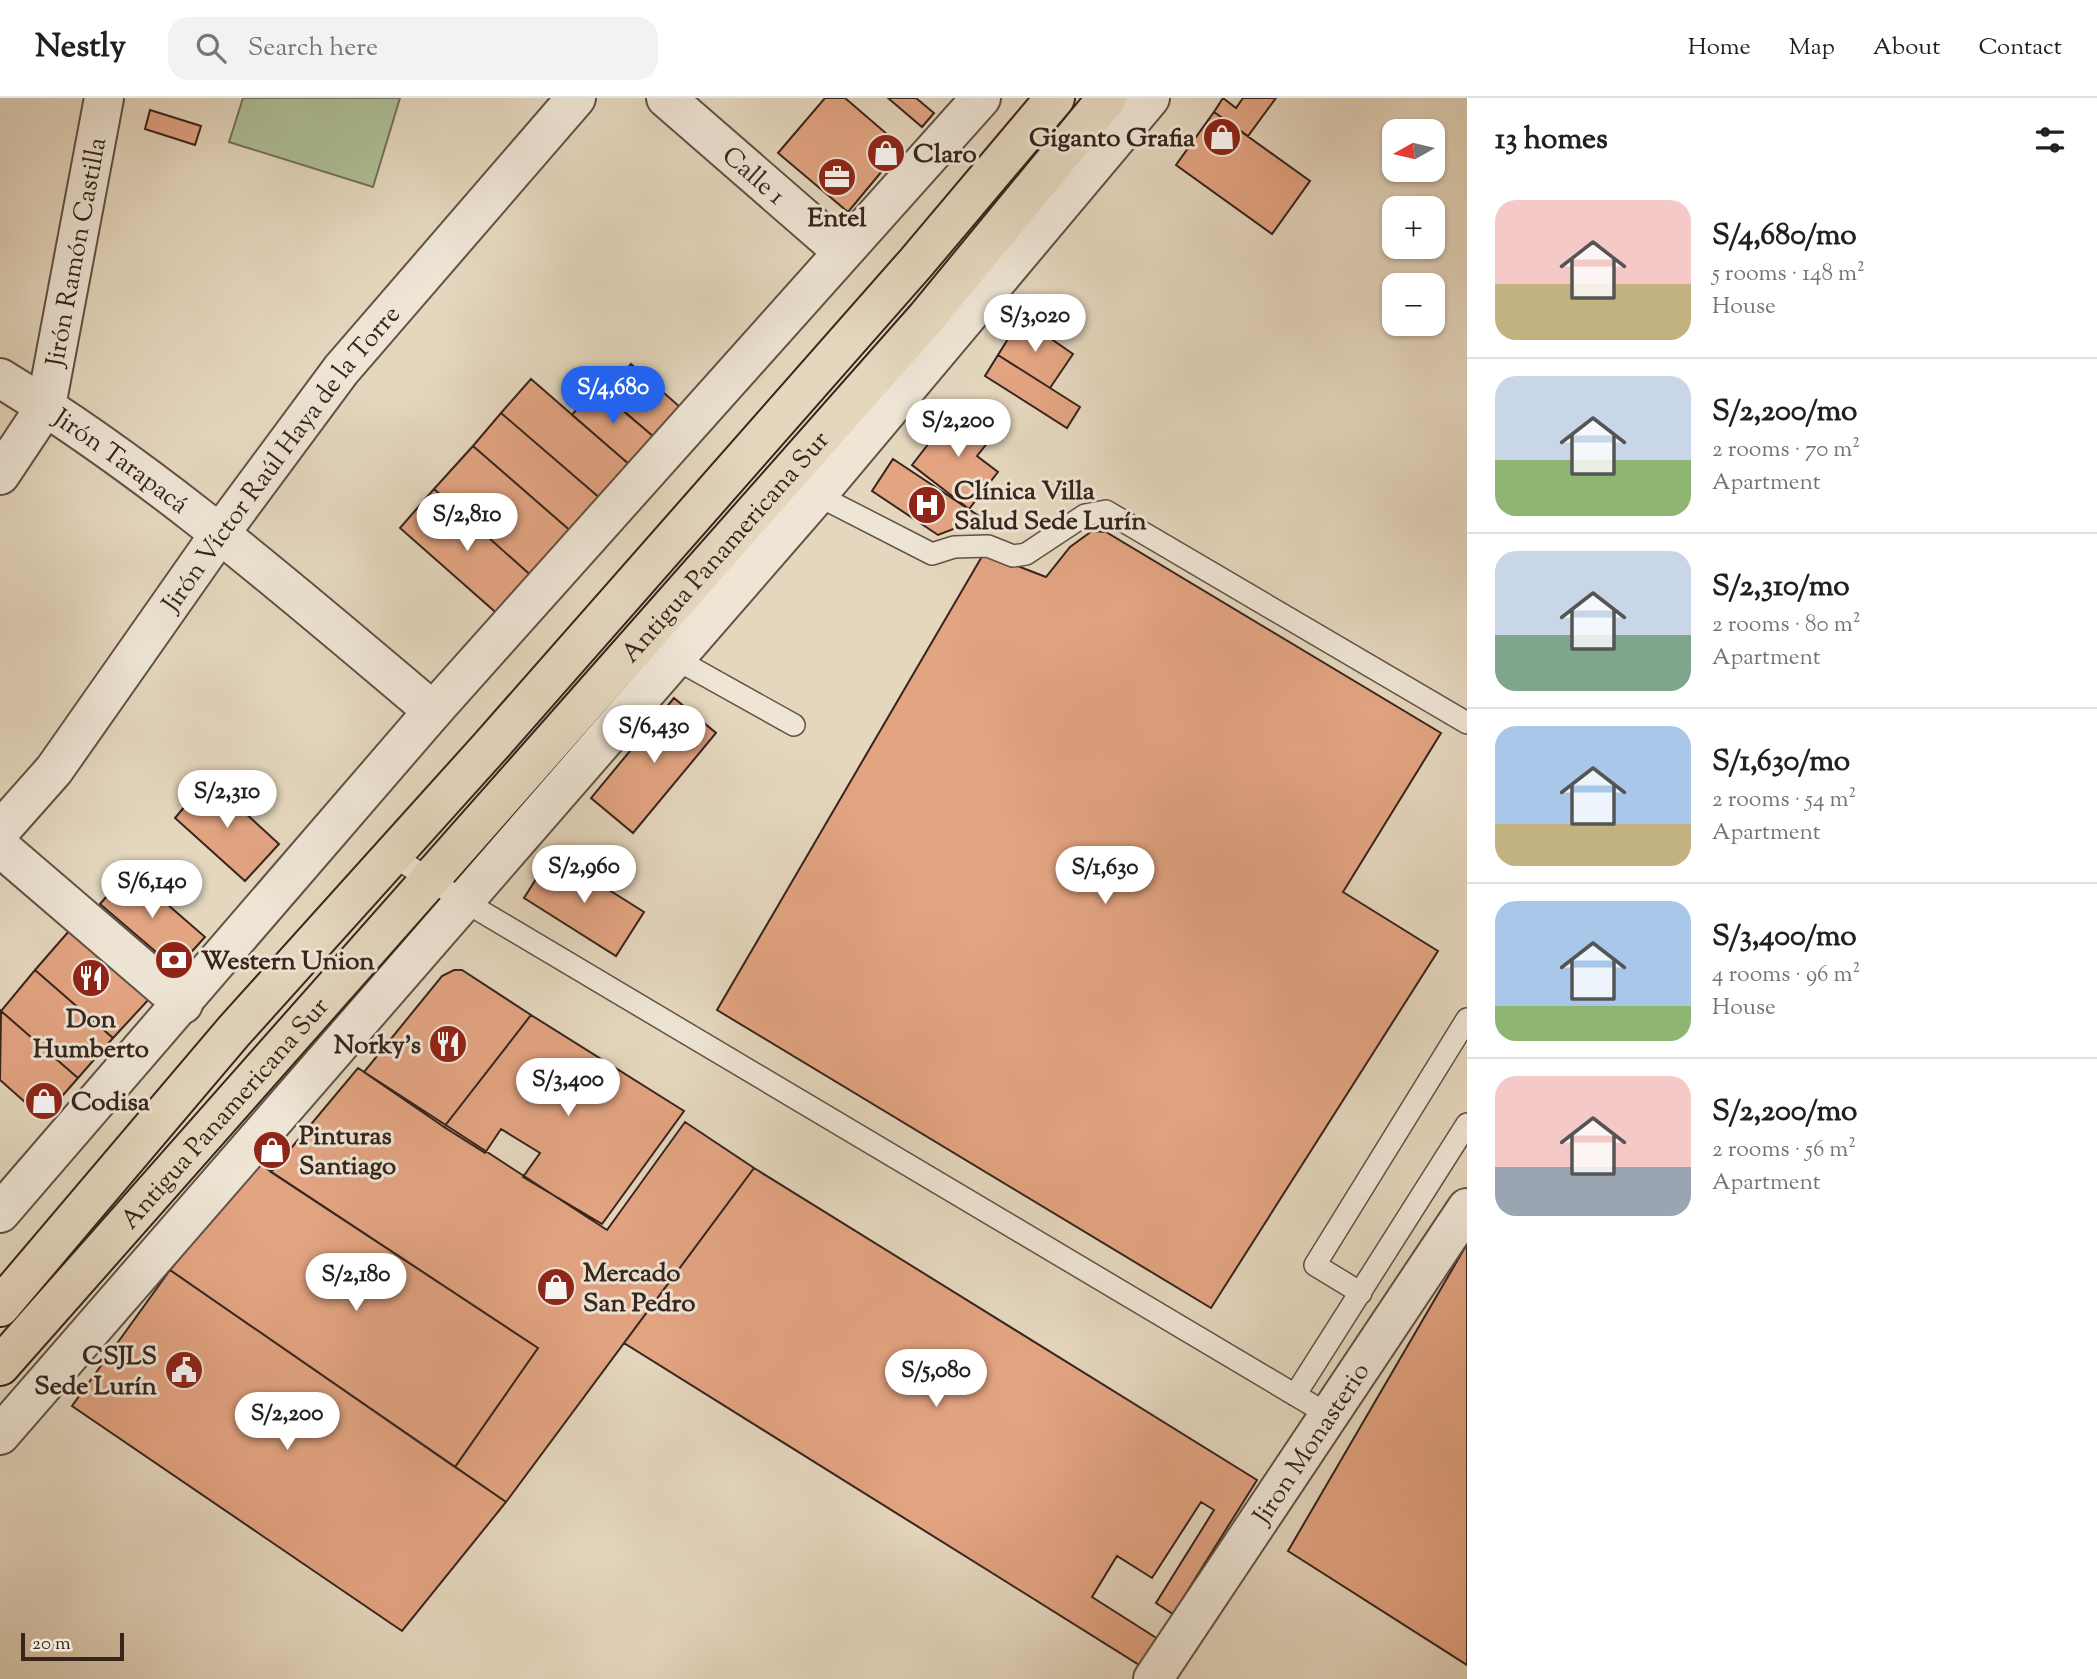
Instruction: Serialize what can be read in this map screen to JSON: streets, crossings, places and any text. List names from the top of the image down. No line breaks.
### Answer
{"streets":{"main road":["Antigua Panamericana Sur"],"street":["Calle 1","Jirón Ramón Castilla","Jirón Víctor Raúl Haya de la Torre","Jirón Tarapacá","Jiron Monasterio"]},"crossings":[["Jirón Ramón Castilla","Jirón Tarapacá"],["Jirón Víctor Raúl Haya de la Torre","Jirón Tarapacá"]],"places":{"shop":["Giganto Grafia","Claro","Codisa","Pinturas Santiago","Mercado San Pedro"],"office":["Entel"],"hospital":["Clínica Villa Salud Sede Lurín"],"bank":["Western Union"],"restaurant":["Don Humberto","Norky's"],"public building":["CSJLS Sede Lurín"]},"scale_bar":"20 m","north":"left","page":{"header":"Nestly","search":"Search here","nav":["Home","Map","About","Contact"],"heading":"13 homes","map_buttons":["+","−"],"list":[{"name":"S/4,680/mo","note":"5 rooms · 148 m² · House"},{"name":"S/2,200/mo","note":"2 rooms · 70 m² · Apartment"},{"name":"S/2,310/mo","note":"2 rooms · 80 m² · Apartment"},{"name":"S/1,630/mo","note":"2 rooms · 54 m² · Apartment"},{"name":"S/3,400/mo","note":"4 rooms · 96 m² · House"},{"name":"S/2,200/mo","note":"2 rooms · 56 m² · Apartment"}],"price":["S/3,020","S/4,680","S/2,200","S/2,810","S/6,430","S/2,310","S/2,960","S/1,630","S/6,140","S/3,400","S/2,180","S/5,080","S/2,200"],"scale":"20 m"}}
